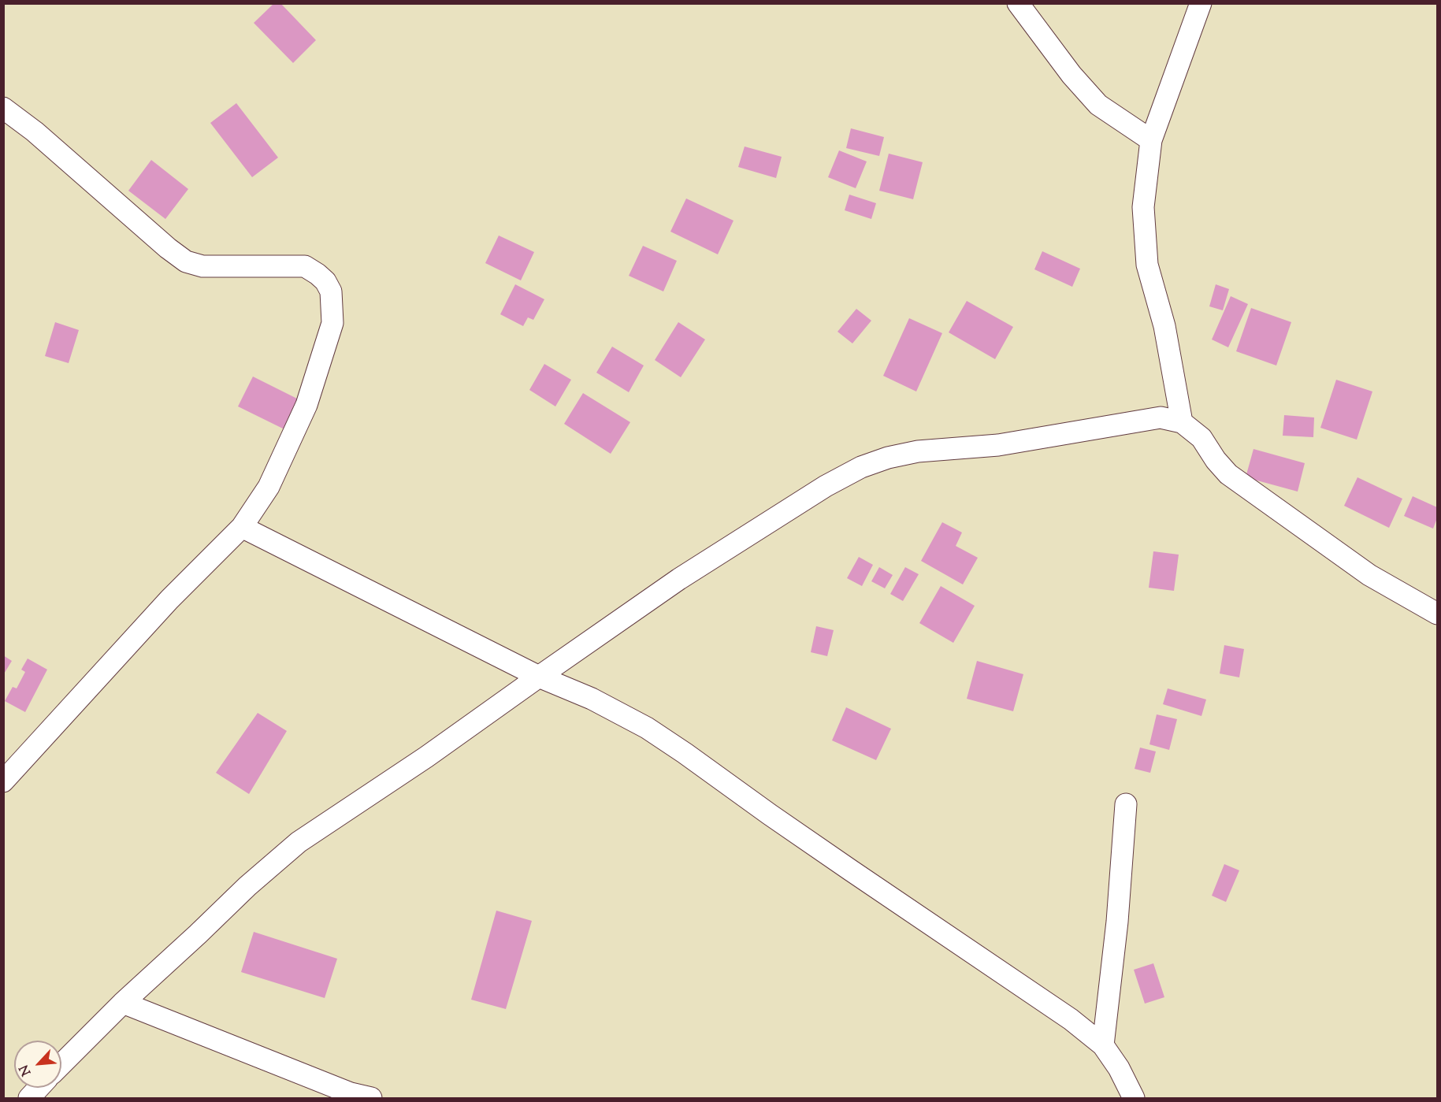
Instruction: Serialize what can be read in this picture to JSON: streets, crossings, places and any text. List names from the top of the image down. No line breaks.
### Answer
{"north":"bottom left"}
